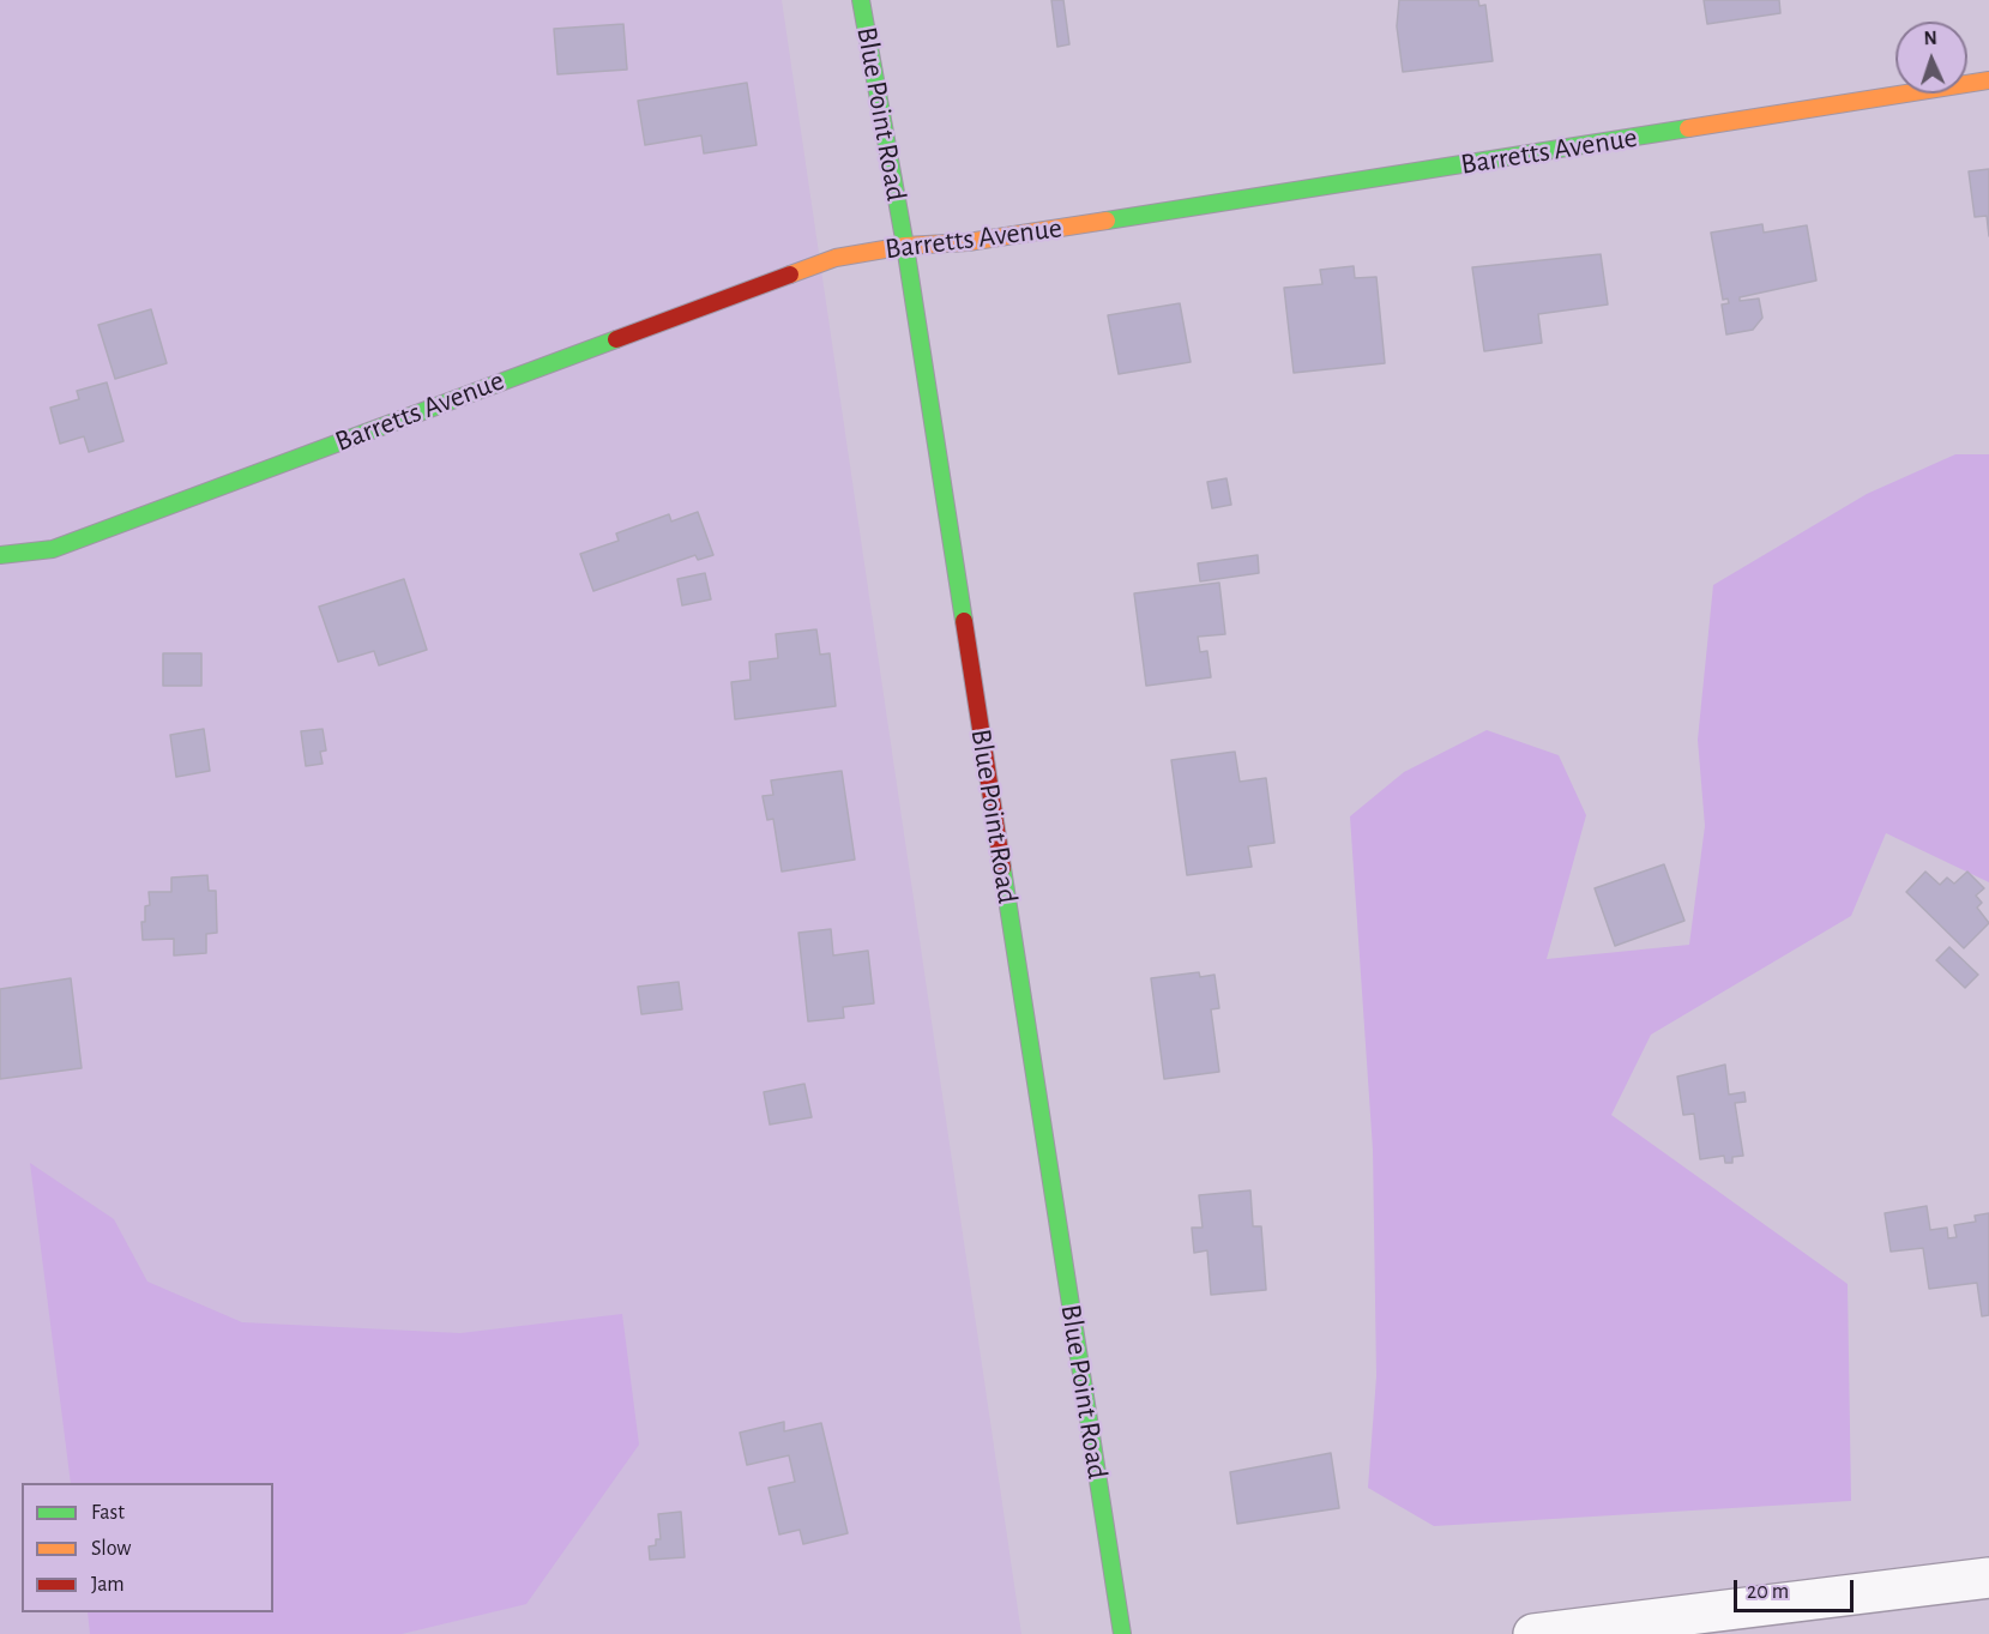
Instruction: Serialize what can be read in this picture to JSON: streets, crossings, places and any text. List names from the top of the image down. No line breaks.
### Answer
{"streets":{"street":["Blue Point Road","Barretts Avenue"]},"crossings":[["Blue Point Road","Barretts Avenue"]],"legend":["Fast","Slow","Jam"],"scale_bar":"20 m","north":"top"}
